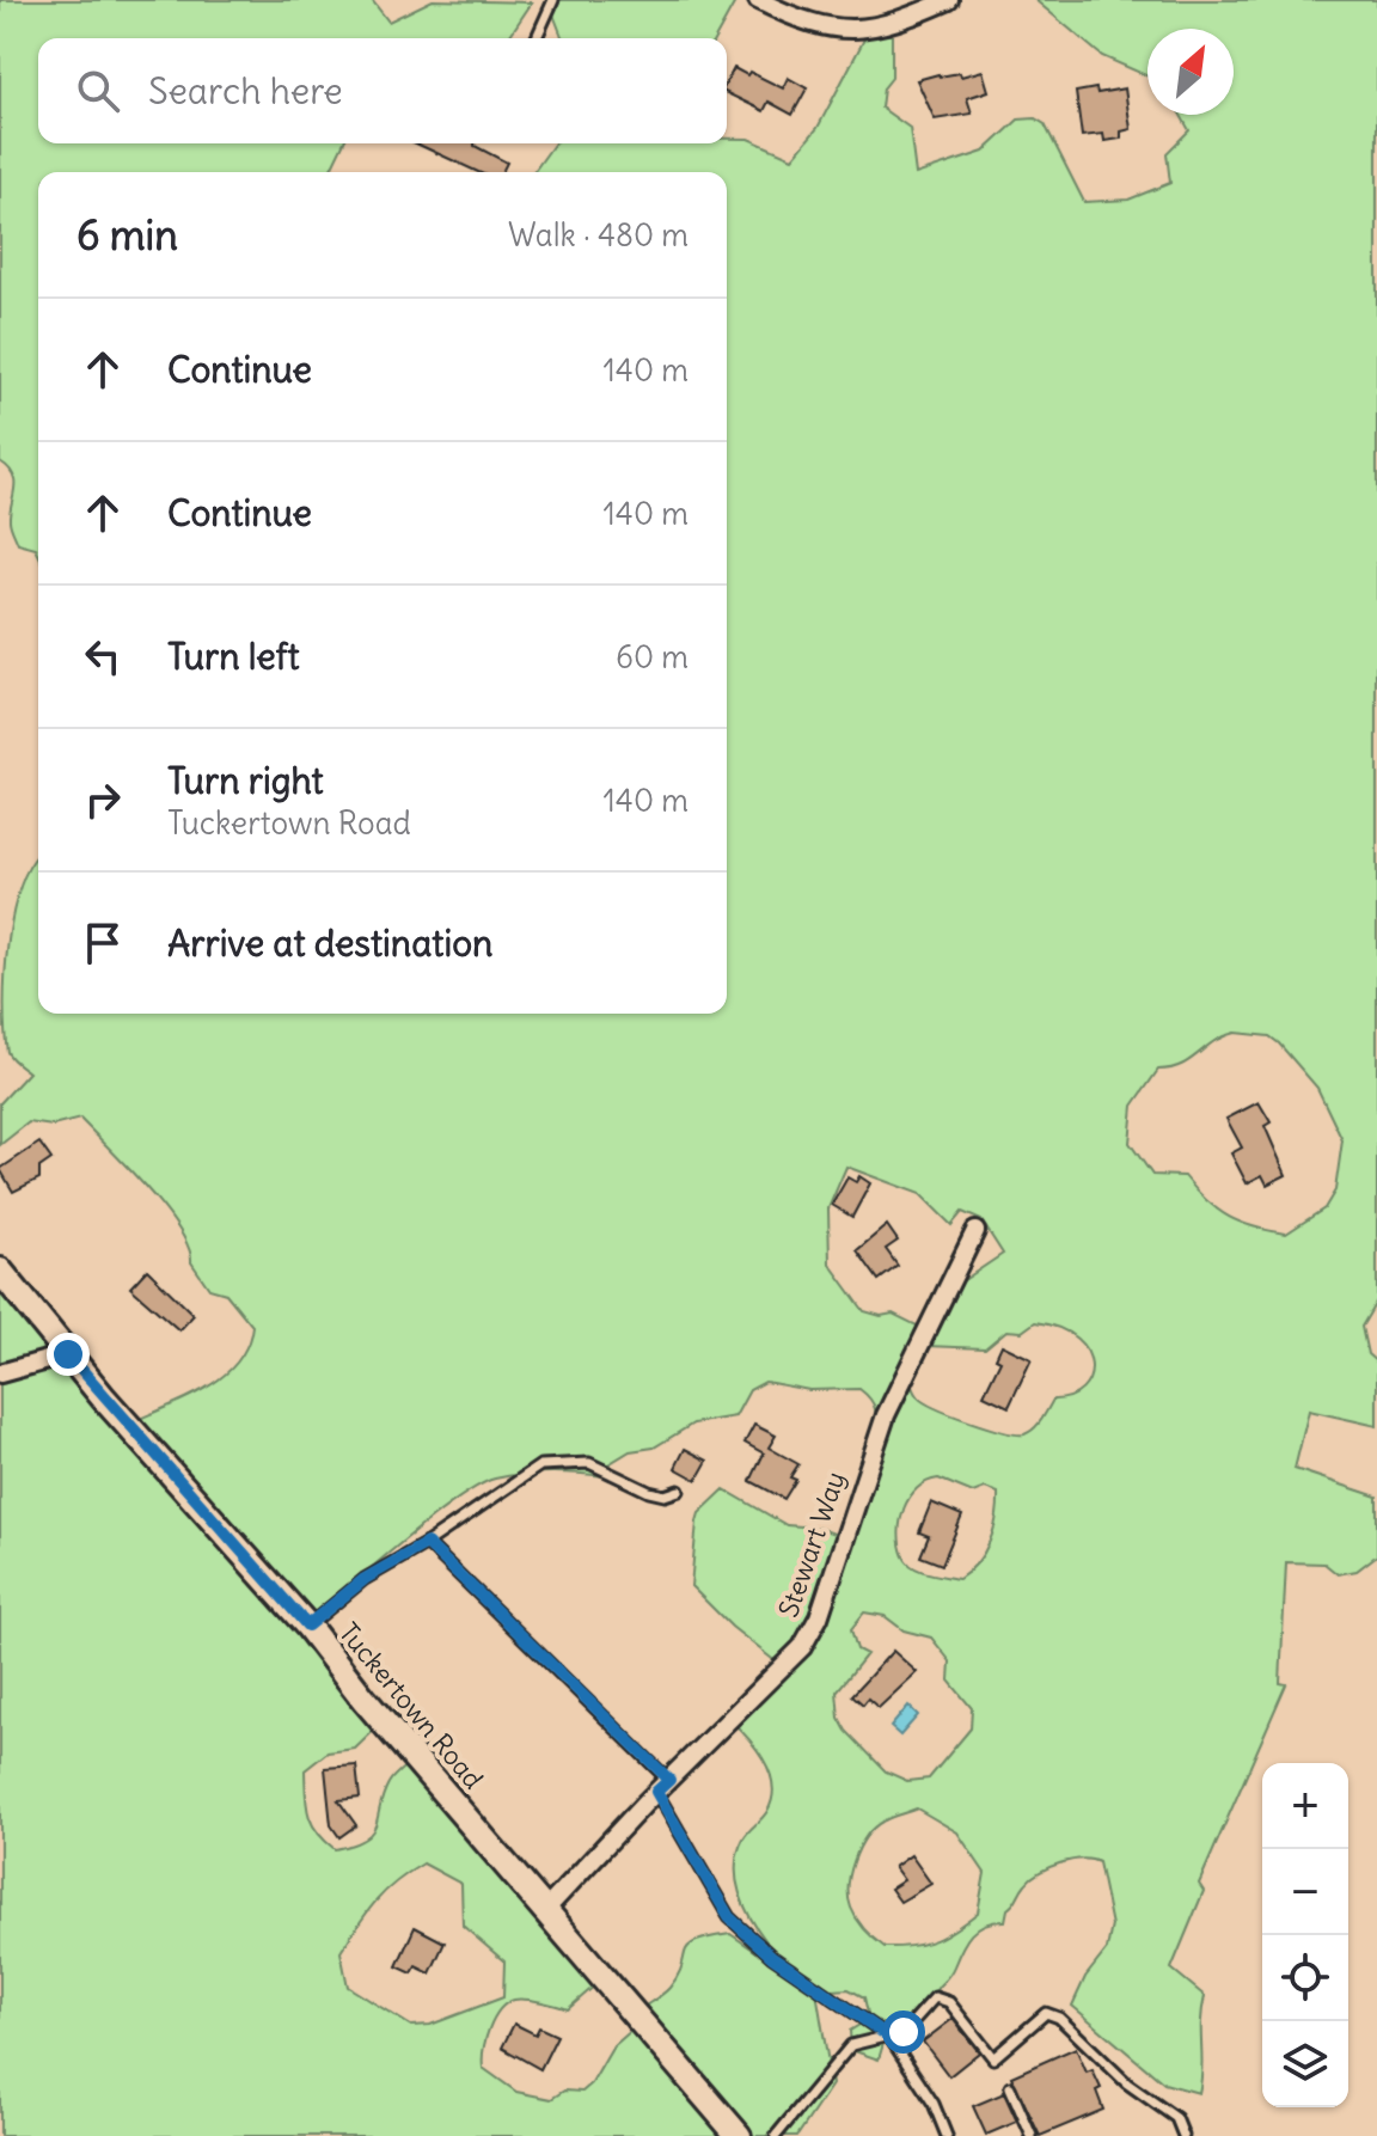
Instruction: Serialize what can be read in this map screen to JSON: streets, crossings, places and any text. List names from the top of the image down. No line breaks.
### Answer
{"streets":{"street":["Stewart Way","Tuckertown Road"]},"crossings":[["Stewart Way","Tuckertown Road"]],"north":"top right","page":{"search":"Search here","heading":["6 min","Walk · 480 m"],"list":[["Continue","140 m"],["Continue","140 m"],["Turn left","60 m"],["Turn right","Tuckertown Road","140 m"],"Arrive at destination"],"map_buttons":["+","−"]}}
